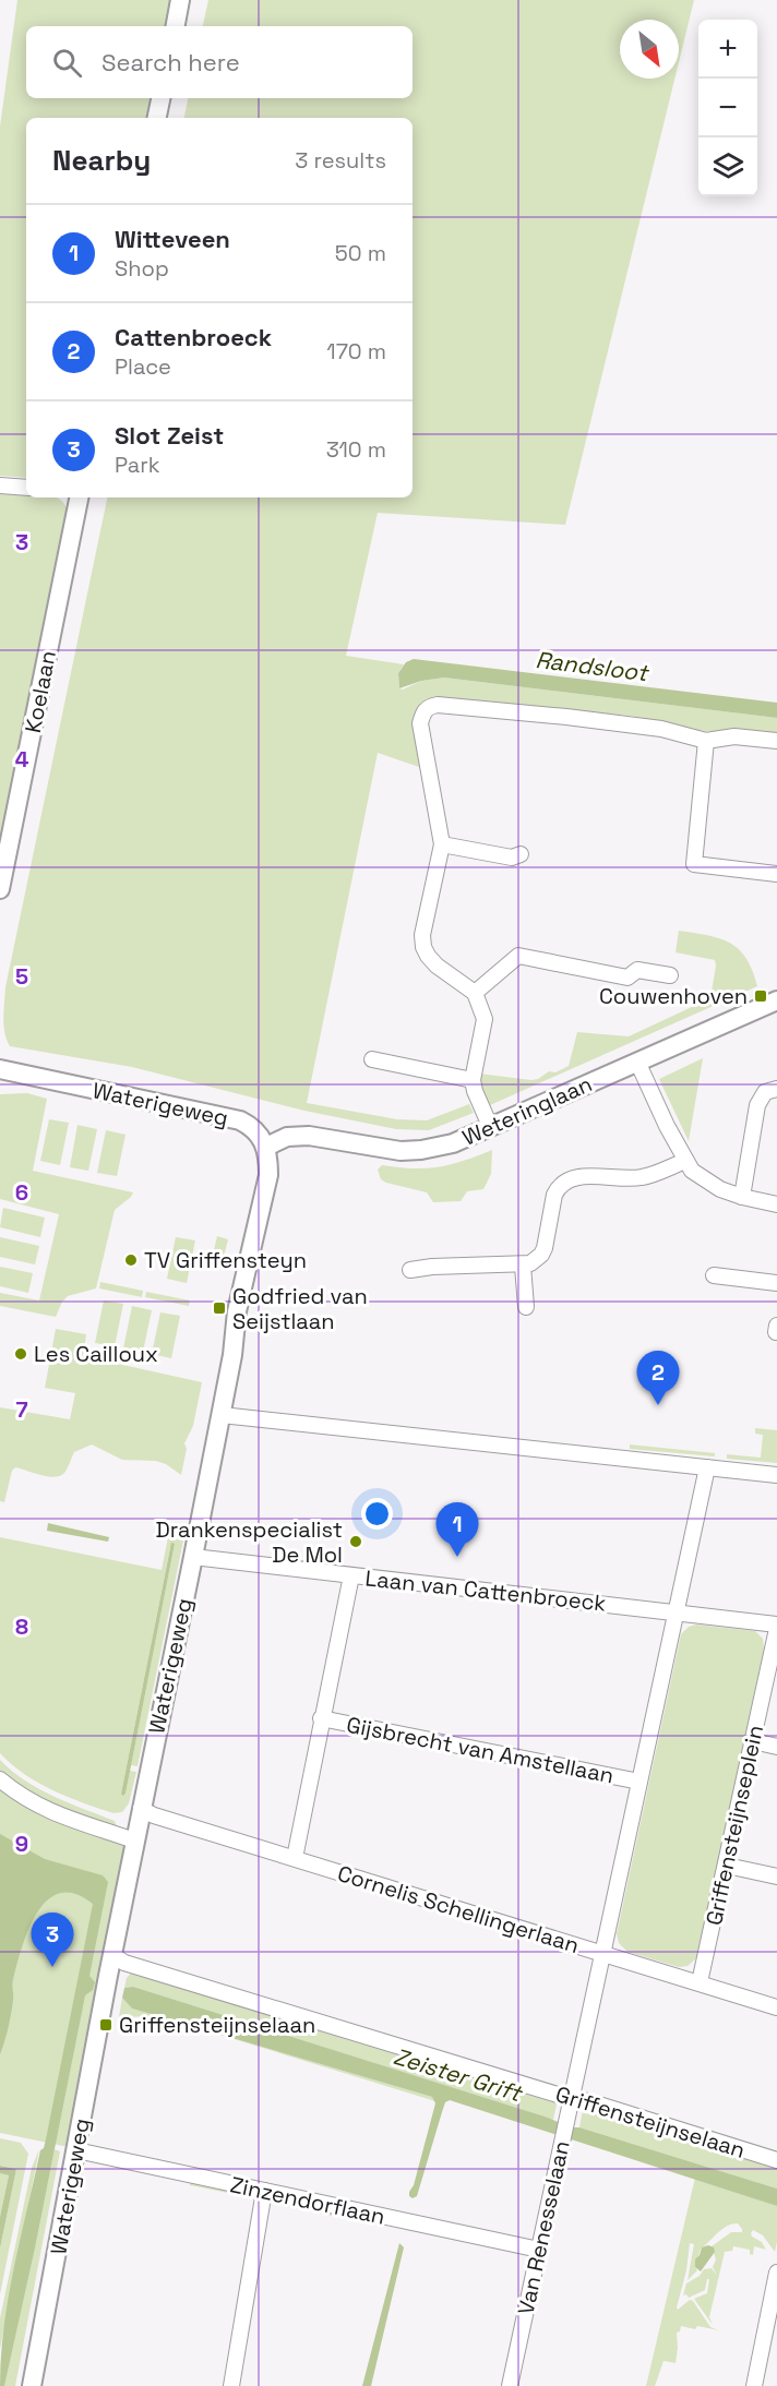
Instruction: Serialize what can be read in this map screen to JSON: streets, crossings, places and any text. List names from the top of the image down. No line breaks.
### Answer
{"streets":{"street":["Koelaan","Waterigeweg","Weteringlaan","Laan van Cattenbroeck","Gijsbrecht van Amstellaan","Griffensteijnseplein","Cornelis Schellingerlaan","Griffensteijnselaan","Zinzendorflaan","Van Renesselaan"]},"crossings":[["Waterigeweg","Weteringlaan"],["Waterigeweg","Laan van Cattenbroeck"],["Waterigeweg","Cornelis Schellingerlaan"],["Waterigeweg","Griffensteijnselaan"],["Waterigeweg","Zinzendorflaan"],["Laan van Cattenbroeck","Griffensteijnseplein"],["Griffensteijnseplein","Cornelis Schellingerlaan"],["Cornelis Schellingerlaan","Van Renesselaan"],["Griffensteijnselaan","Van Renesselaan"],["Zinzendorflaan","Van Renesselaan"]],"water":["Randsloot","Zeister Grift"],"places":{"transit":["Couwenhoven","Godfried van Seijstlaan","Griffensteijnselaan"],"other":["TV Griffensteyn","Les Cailloux","Drankenspecialist De Mol"]},"north":"bottom right","page":{"map_buttons":["+","−"],"search":"Search here","heading":["Nearby","3 results"],"list":[{"mark":"1","name":"Witteveen","note":"Shop","value":"50 m"},{"mark":"2","name":"Cattenbroeck","note":"Place","value":"170 m"},{"mark":"3","name":"Slot Zeist","note":"Park","value":"310 m"}],"pins":["2","1","3"]},"grid":{"rows":["3","4","5","6","7","8","9"]}}
